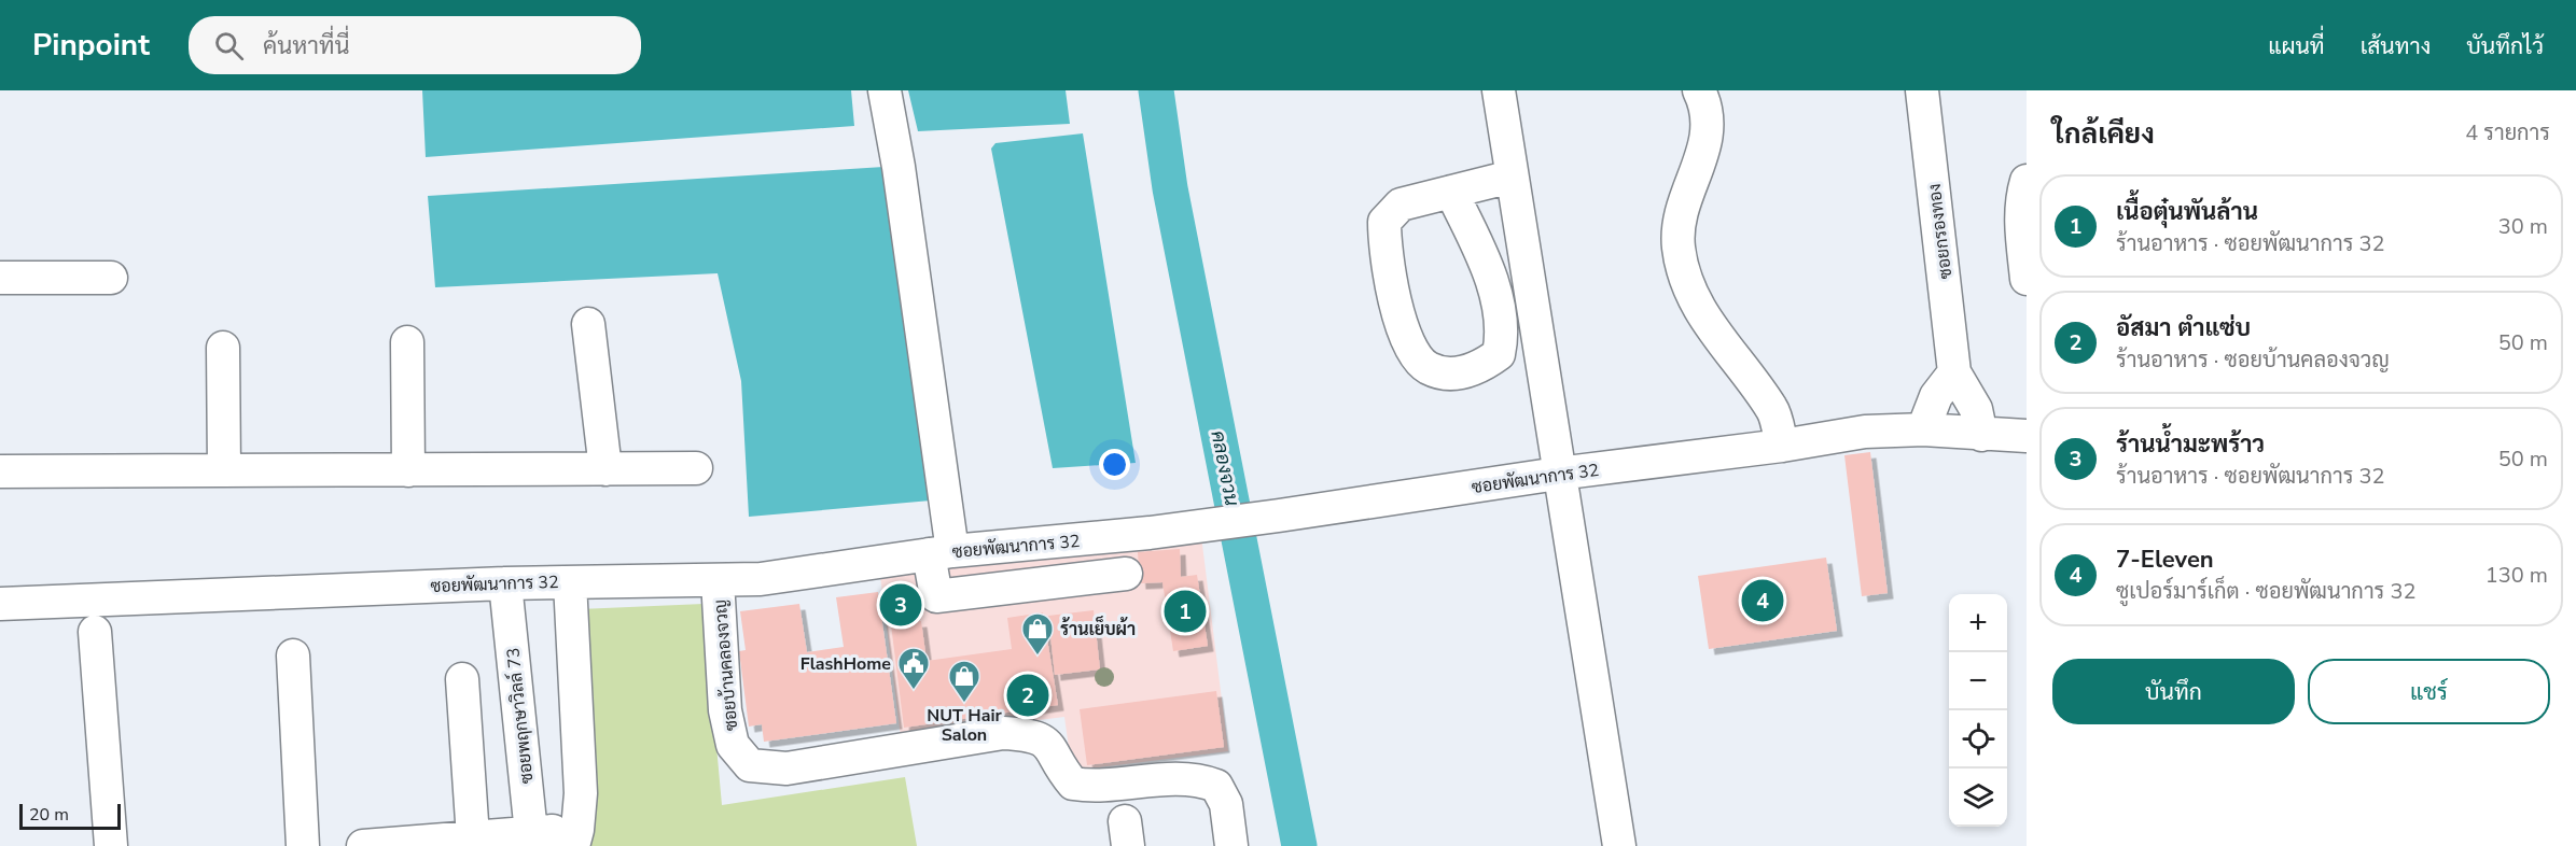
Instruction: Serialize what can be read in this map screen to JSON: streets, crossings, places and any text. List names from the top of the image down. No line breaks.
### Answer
{"streets":{"street":["ซอยกรองทอง","ซอยพัฒนาการ 32","ซอยบ้านคลองจวญ","ซอยพฤกษาวิลล์ 73"]},"crossings":[["ซอยกรองทอง","ซอยพัฒนาการ 32"],["ซอยพัฒนาการ 32","ซอยบ้านคลองจวญ"],["ซอยพัฒนาการ 32","ซอยพฤกษาวิลล์ 73"]],"water":["คลองจวน"],"places":{"shop":["ร้านเย็บผ้า","NUT Hair Salon"],"public building":["FlashHome"]},"scale_bar":"20 m","page":{"header":"Pinpoint","search":"ค้นหาที่นี่","nav":["แผนที่","เส้นทาง","บันทึกไว้"],"heading":["ใกล้เคียง","4 รายการ"],"list":[{"mark":"1","name":"เนื้อตุ๋นพันล้าน","note":"ร้านอาหาร · ซอยพัฒนาการ 32","value":"30 m"},{"mark":"2","name":"อัสมา ตำแซ่บ","note":"ร้านอาหาร · ซอยบ้านคลองจวญ","value":"50 m"},{"mark":"3","name":"ร้านน้ำมะพร้าว","note":"ร้านอาหาร · ซอยพัฒนาการ 32","value":"50 m"},{"mark":"4","name":"7-Eleven","note":"ซูเปอร์มาร์เก็ต · ซอยพัฒนาการ 32","value":"130 m"}],"pins":["4","3","1","2"],"map_buttons":["+","−"],"buttons":["บันทึก","แชร์"],"scale":"20 m"}}
